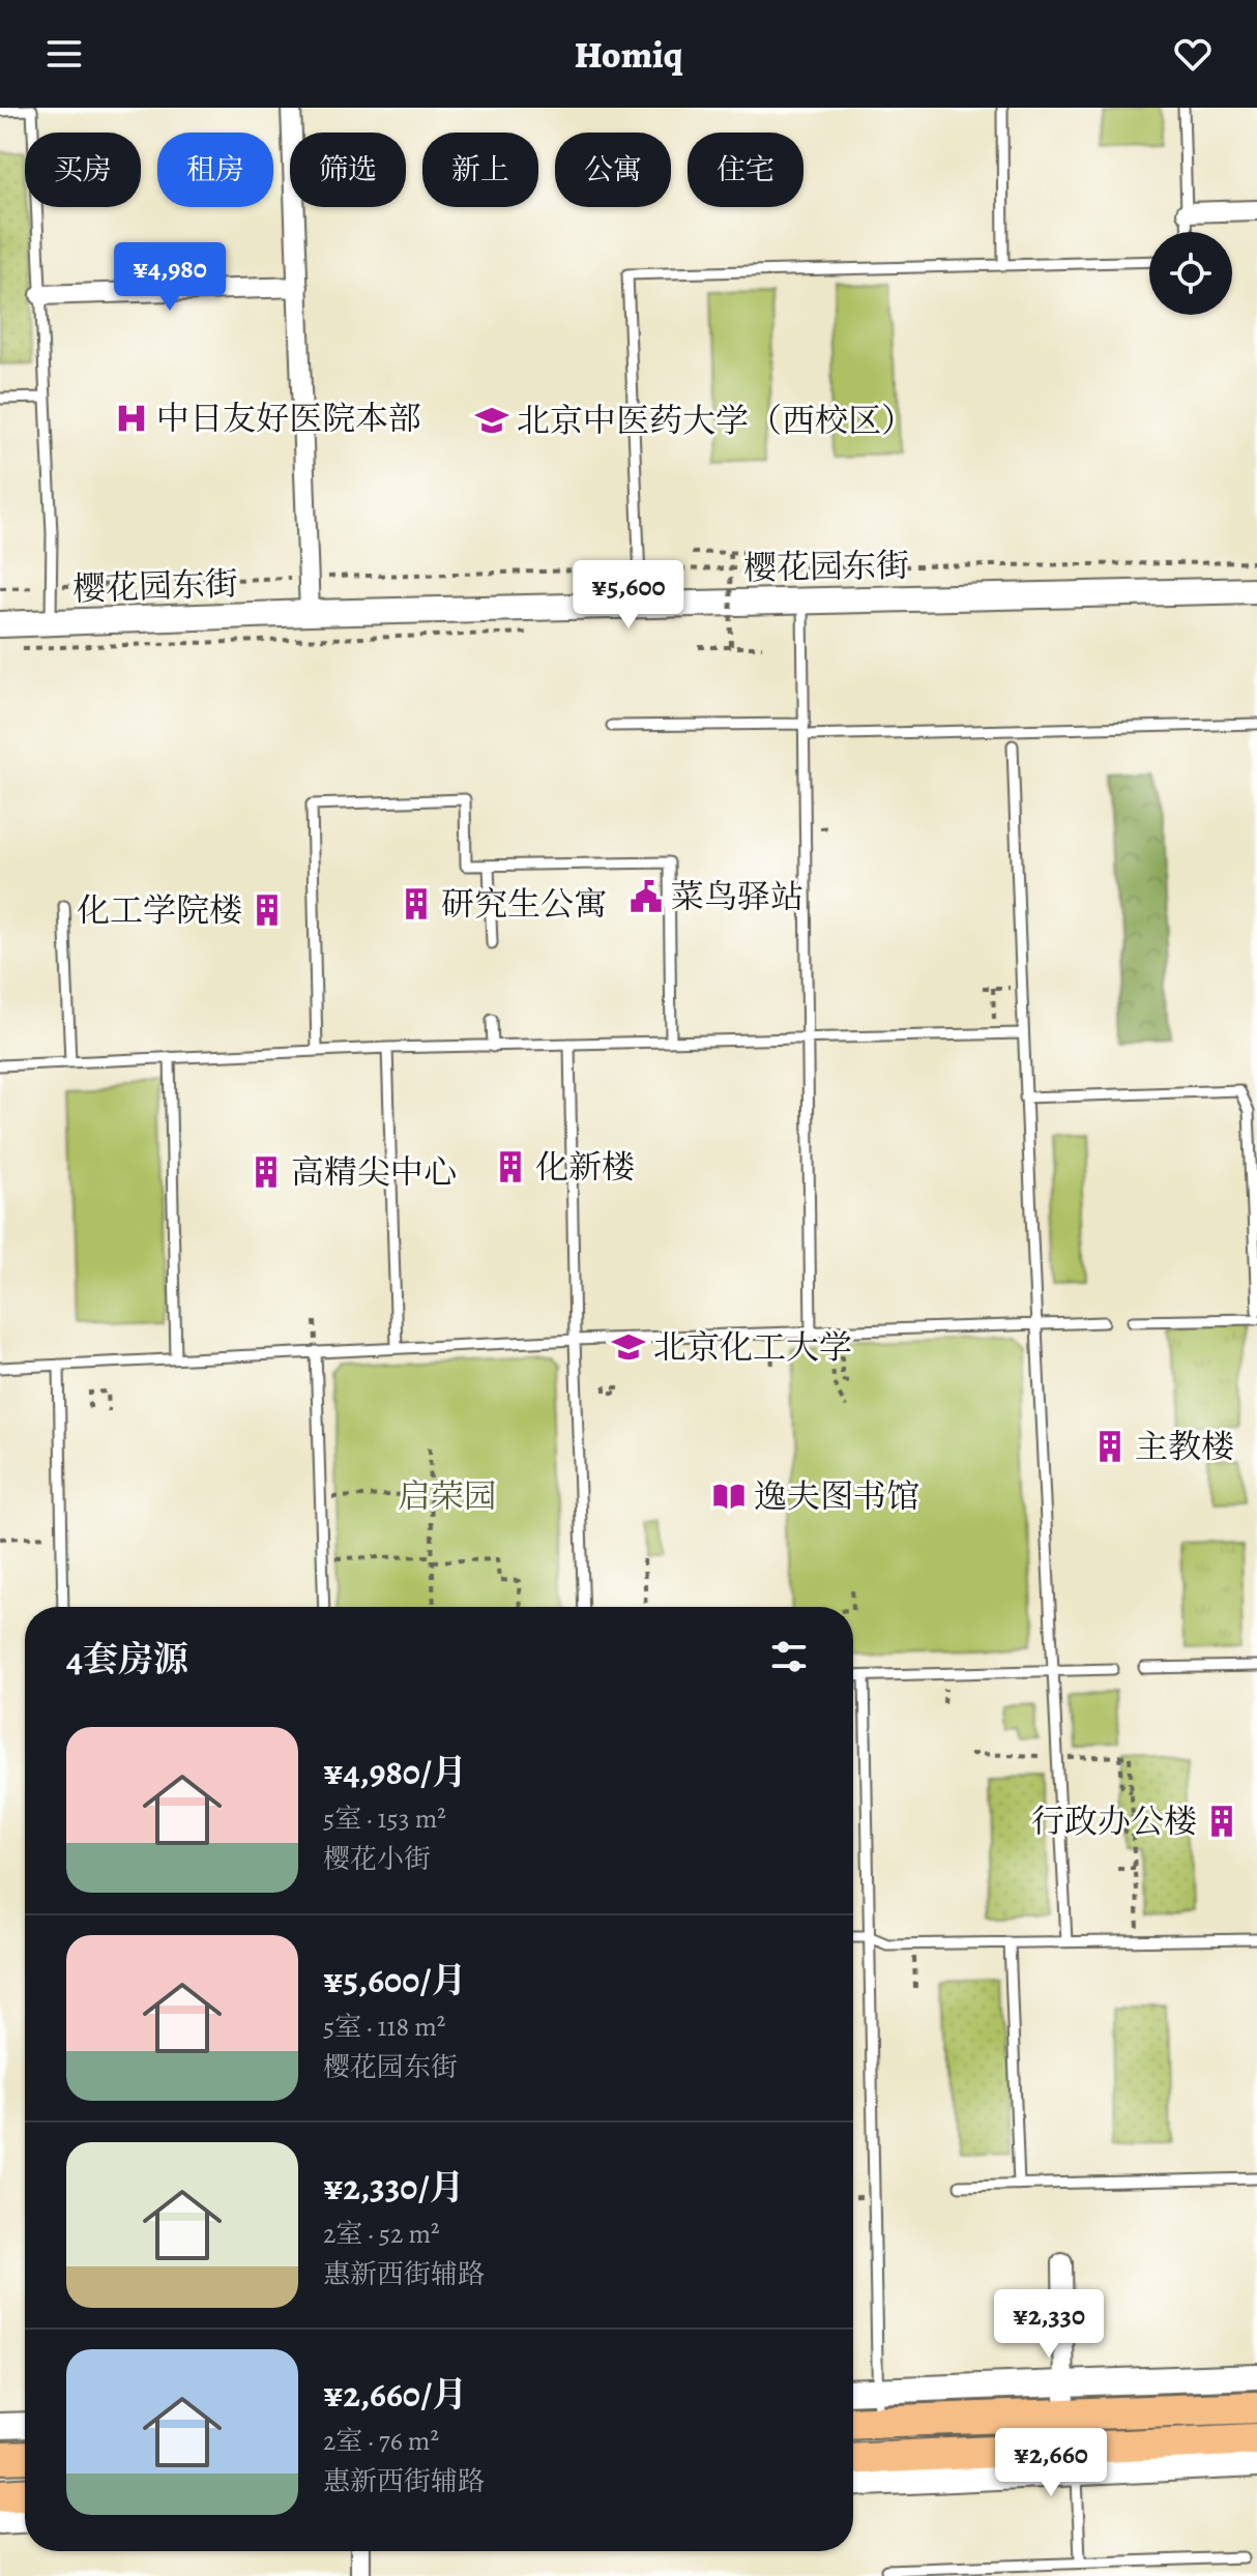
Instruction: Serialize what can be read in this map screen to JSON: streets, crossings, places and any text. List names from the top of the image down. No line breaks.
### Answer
{"streets":{"street":["樱花园东街"]},"parks":["启荣园"],"places":{"hospital":["中日友好医院本部"],"school or university":["北京中医药大学（西校区）","北京化工大学"],"public building":["菜鸟驿站"],"building":["研究生公寓","化工学院楼","化新楼","高精尖中心","主教楼","行政办公楼"],"library":["逸夫图书馆"]},"page":{"header":"Homiq","chip":["买房","租房","筛选","新上","公寓","住宅"],"price":["¥4,980","¥5,600","¥2,330","¥2,660"],"heading":"4套房源","list":[{"name":"¥4,980/月","note":"5室 · 153 m² · 樱花小街"},{"name":"¥5,600/月","note":"5室 · 118 m² · 樱花园东街"},{"name":"¥2,330/月","note":"2室 · 52 m² · 惠新西街辅路"},{"name":"¥2,660/月","note":"2室 · 76 m² · 惠新西街辅路"}]}}
